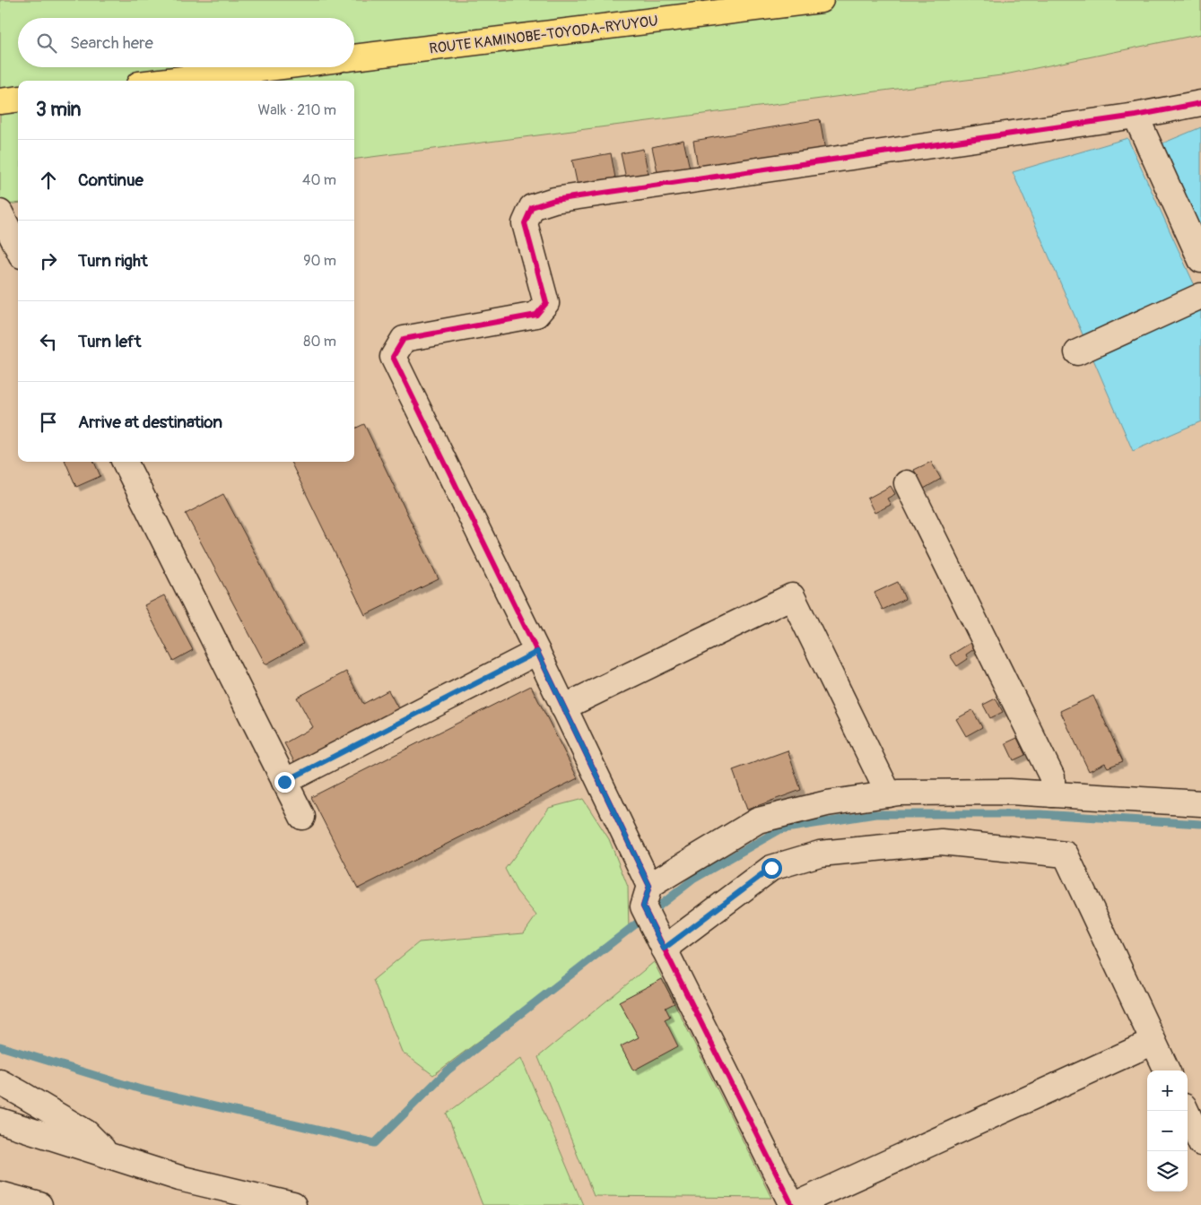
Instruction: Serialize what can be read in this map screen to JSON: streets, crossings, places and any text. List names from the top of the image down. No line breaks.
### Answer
{"streets":{"main road":["ROUTE KAMINOBE-TOYODA-RYUYOU"]},"page":{"search":"Search here","heading":["3 min","Walk · 210 m"],"list":[["Continue","40 m"],["Turn right","90 m"],["Turn left","80 m"],"Arrive at destination"],"map_buttons":["+","−"]}}
